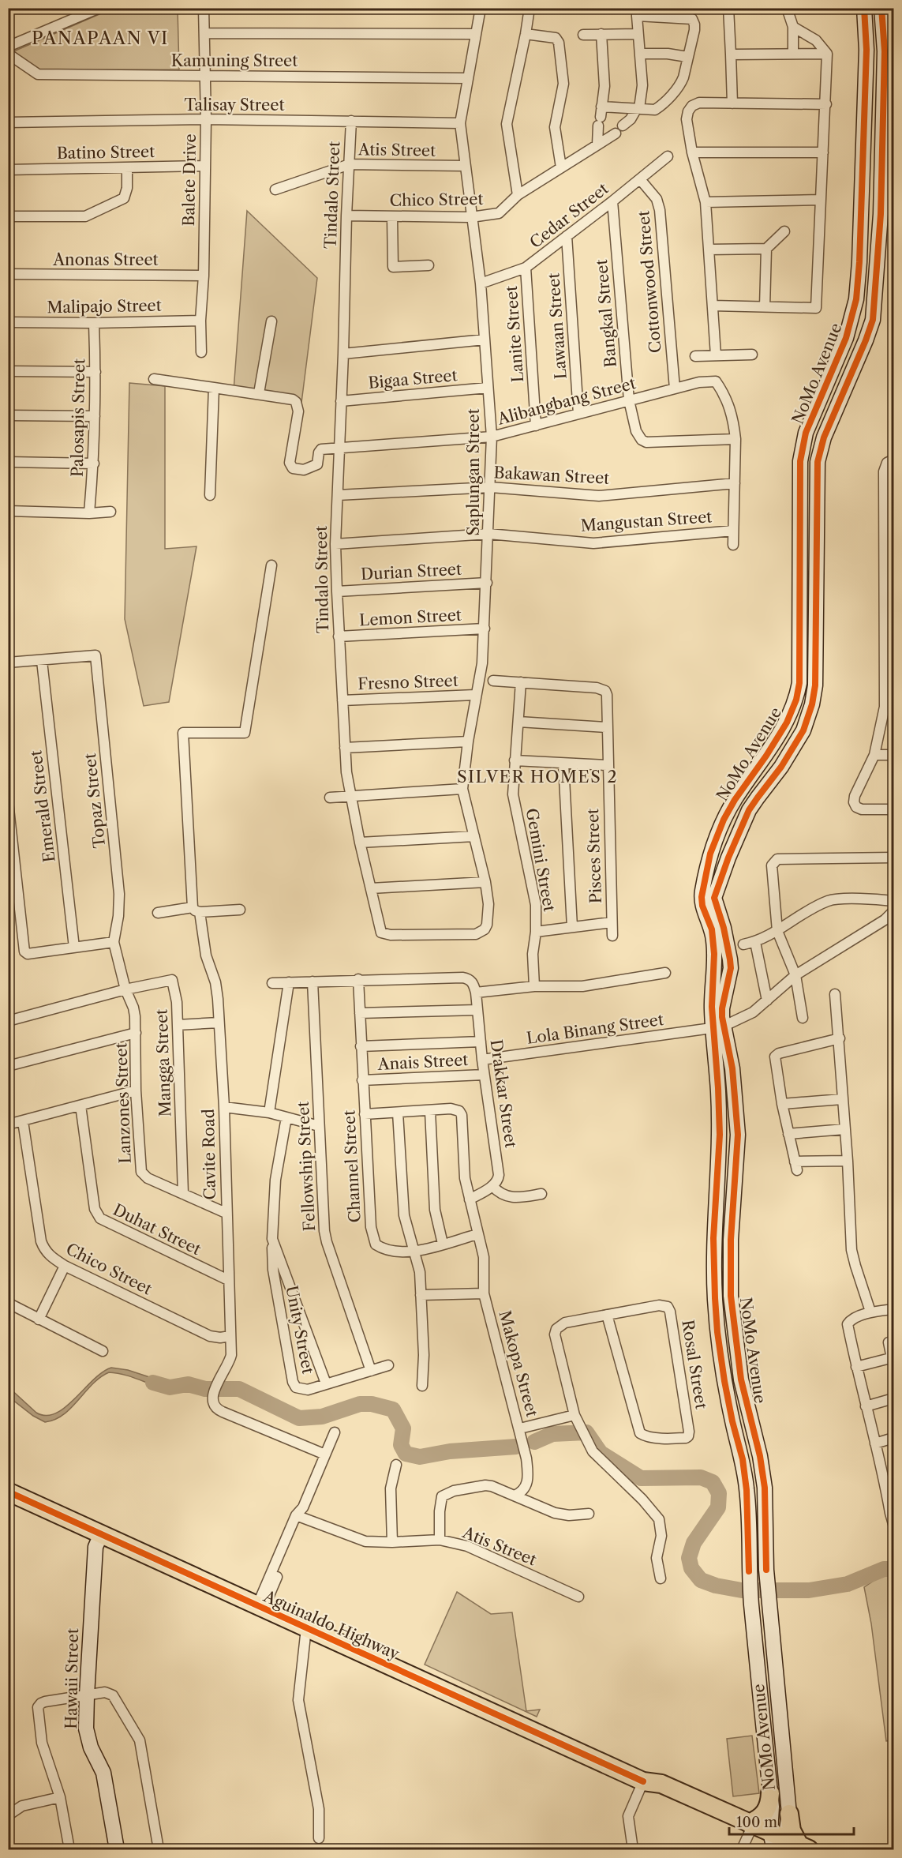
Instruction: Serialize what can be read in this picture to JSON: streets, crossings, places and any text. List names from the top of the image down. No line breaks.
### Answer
{"streets":{"highway":["Aguinaldo Highway"],"main road":["NoMo Avenue","Hawaii Street"],"street":["Kamuning Street","Talisay Street","Atis Street","Batino Street","Balete Drive","Tindalo Street","Chico Street","Cedar Street","Anonas Street","Cottonwood Street","Malipajo Street","Bangkal Street","Lawaan Street","Lanite Street","Bigaa Street","Alibangbang Street","Palosapis Street","Saplungan Street","Bakawan Street","Mangustan Street","Durian Street","Lemon Street","Fresno Street","Topaz Street","Emerald Street","Pisces Street","Gemini Street","Lola Binang Street","Anais Street","Mangga Street","Drakkar Street","Lanzones Street","Cavite Road","Fellowship Street","Channel Street","Duhat Street","Unity Street","Makopa Street","Rosal Street"]},"crossings":[["Kamuning Street","Balete Drive"],["Kamuning Street","Saplungan Street"],["Talisay Street","Balete Drive"],["Talisay Street","Tindalo Street"],["Talisay Street","Saplungan Street"],["Atis Street","Tindalo Street"],["Atis Street","Saplungan Street"],["Batino Street","Balete Drive"],["Balete Drive","Anonas Street"],["Balete Drive","Malipajo Street"],["Tindalo Street","Chico Street"],["Tindalo Street","Bigaa Street"],["Tindalo Street","Alibangbang Street"],["Tindalo Street","Saplungan Street"],["Tindalo Street","Bakawan Street"],["Tindalo Street","Mangustan Street"],["Tindalo Street","Durian Street"],["Tindalo Street","Lemon Street"],["Tindalo Street","Fresno Street"],["Chico Street","Saplungan Street"],["Chico Street","Cavite Road"],["Cedar Street","Cottonwood Street"],["Cedar Street","Bangkal Street"],["Cedar Street","Lawaan Street"],["Cedar Street","Lanite Street"],["Cedar Street","Saplungan Street"],["Cottonwood Street","Alibangbang Street"],["Malipajo Street","Palosapis Street"],["Bangkal Street","Alibangbang Street"],["Lawaan Street","Alibangbang Street"],["Lanite Street","Alibangbang Street"],["NoMo Avenue","Lola Binang Street"],["NoMo Avenue","Aguinaldo Highway"],["Bigaa Street","Saplungan Street"],["Alibangbang Street","Saplungan Street"],["Saplungan Street","Bakawan Street"],["Saplungan Street","Mangustan Street"],["Saplungan Street","Durian Street"],["Saplungan Street","Lemon Street"],["Saplungan Street","Fresno Street"],["Topaz Street","Emerald Street"],["Topaz Street","Lanzones Street"],["Pisces Street","Gemini Street"],["Lola Binang Street","Drakkar Street"],["Anais Street","Drakkar Street"],["Anais Street","Channel Street"],["Mangga Street","Lanzones Street"],["Drakkar Street","Channel Street"],["Lanzones Street","Cavite Road"],["Cavite Road","Duhat Street"],["Fellowship Street","Unity Street"],["Channel Street","Makopa Street"],["Aguinaldo Highway","Hawaii Street"]],"districts":["PANAPAAN VI","SILVER HOMES 2"],"scale_bar":"100 m"}
